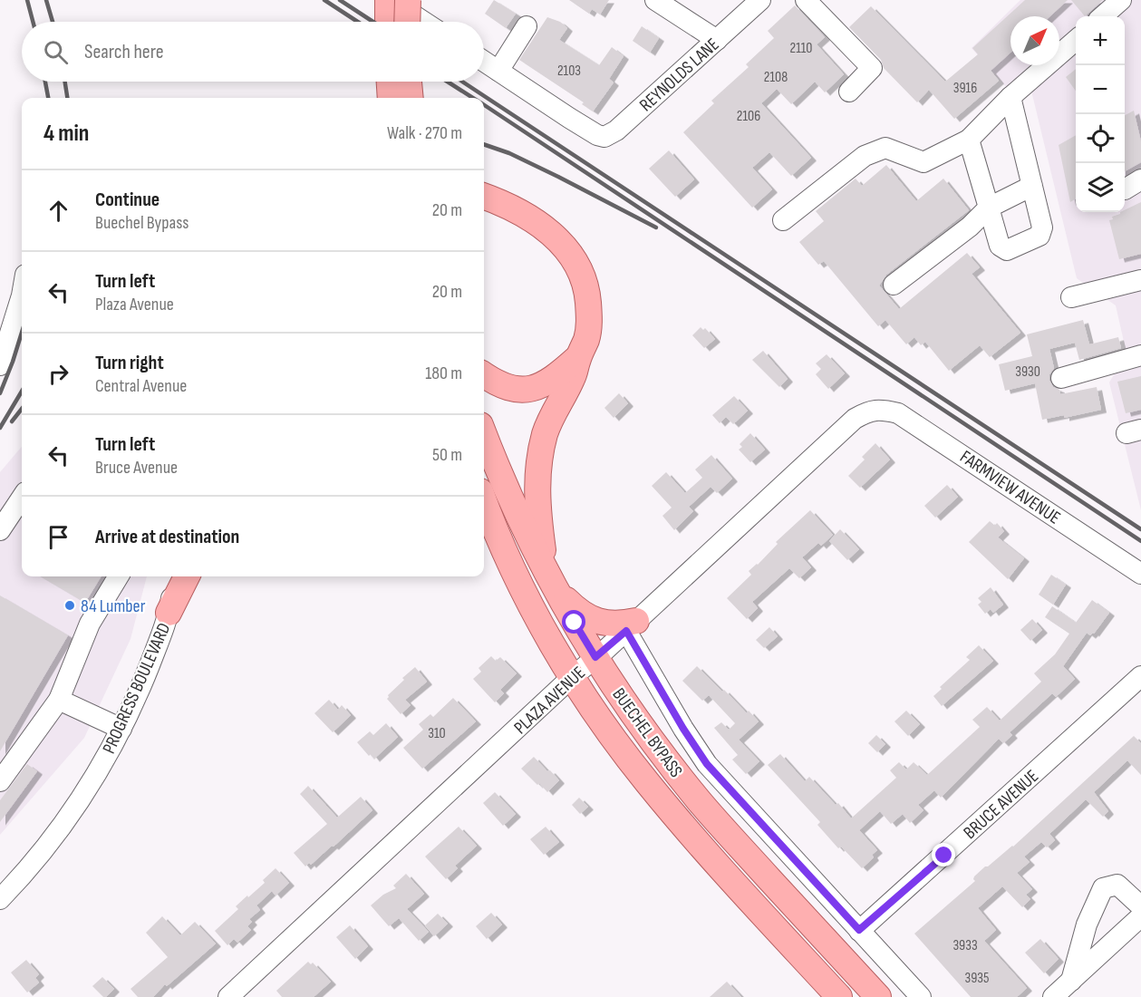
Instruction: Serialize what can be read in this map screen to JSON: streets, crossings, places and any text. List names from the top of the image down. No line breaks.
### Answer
{"streets":{"main road":["BUECHEL BYPASS"],"street":["REYNOLDS LANE","FARMVIEW AVENUE","PROGRESS BOULEVARD","PLAZA AVENUE","BRUCE AVENUE"]},"crossings":[["FARMVIEW AVENUE","PLAZA AVENUE"],["PLAZA AVENUE","BUECHEL BYPASS"]],"places":["84 Lumber"],"house_numbers":["2110","2103","2108","3916","2106","3930","310","3933","3935"],"north":"top right","page":{"map_buttons":["+","−"],"search":"Search here","heading":["4 min","Walk · 270 m"],"list":[["Continue","Buechel Bypass","20 m"],["Turn left","Plaza Avenue","20 m"],["Turn right","Central Avenue","180 m"],["Turn left","Bruce Avenue","50 m"],"Arrive at destination"]}}
